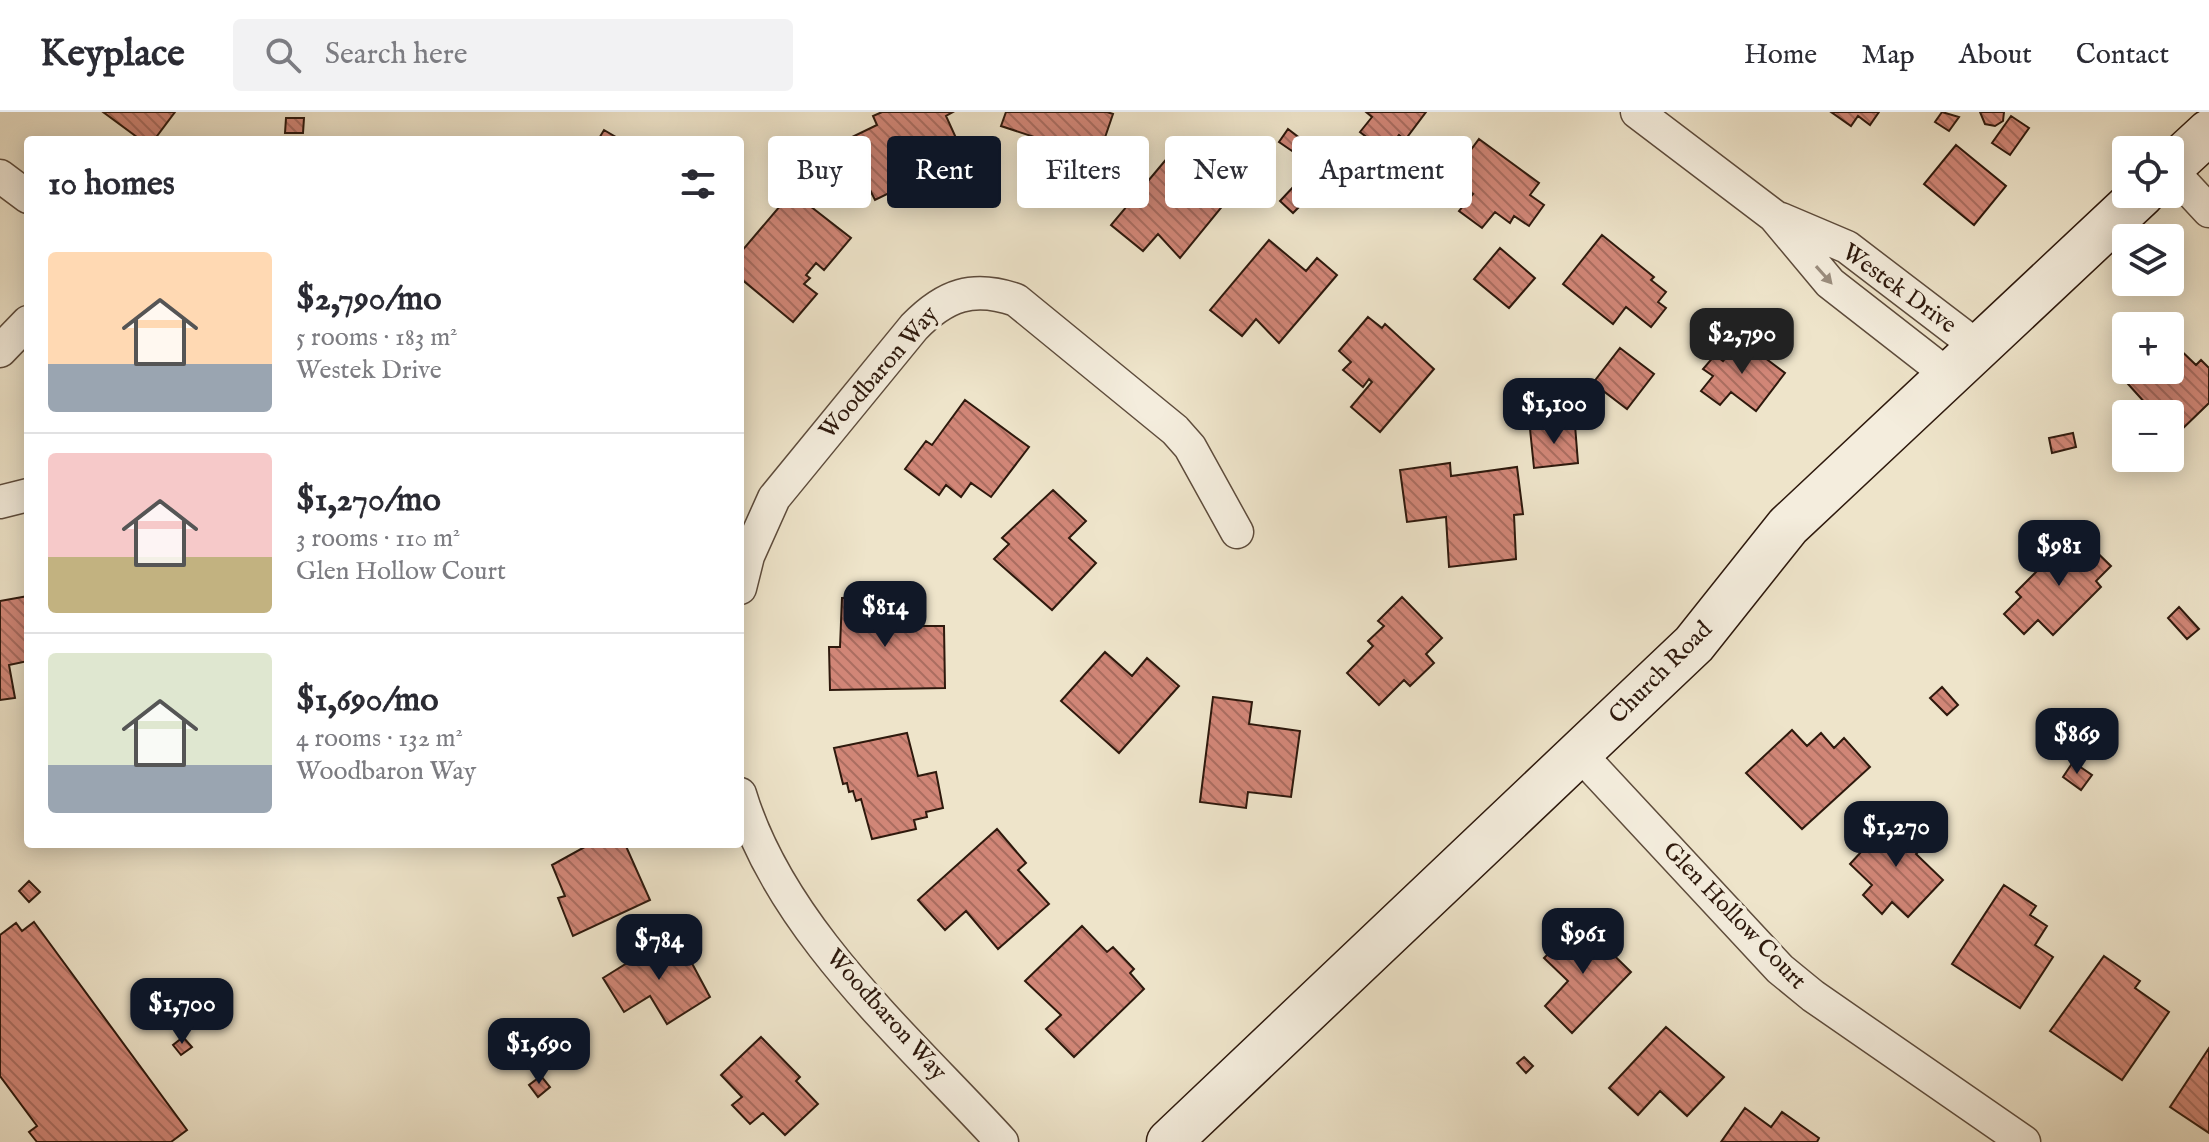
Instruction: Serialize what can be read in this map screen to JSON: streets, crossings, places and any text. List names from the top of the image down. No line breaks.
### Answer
{"streets":{"main road":["Church Road"],"street":["Westek Drive","Woodbaron Way","Glen Hollow Court"]},"crossings":[["Westek Drive","Church Road"],["Church Road","Glen Hollow Court"]],"page":{"header":"Keyplace","search":"Search here","nav":["Home","Map","About","Contact"],"map_buttons":["+","−"],"chip":["Buy","Rent","Filters","New","Apartment"],"heading":"10 homes","list":[{"name":"$2,790/mo","note":"5 rooms · 183 m² · Westek Drive"},{"name":"$1,270/mo","note":"3 rooms · 110 m² · Glen Hollow Court"},{"name":"$1,690/mo","note":"4 rooms · 132 m² · Woodbaron Way"}],"price":["$2,790","$1,100","$981","$814","$869","$1,270","$961","$784","$1,700","$1,690"]}}
